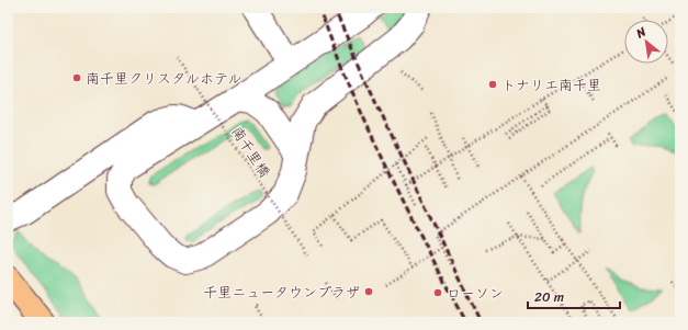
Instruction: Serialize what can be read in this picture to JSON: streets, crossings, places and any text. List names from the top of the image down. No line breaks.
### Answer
{"streets":{"path":["南千里橋"]},"places":["南千里クリスタルホテル","トナリエ南千里","千里ニュータウンプラザ","ローソン"],"scale_bar":"20 m","north":"top left"}
